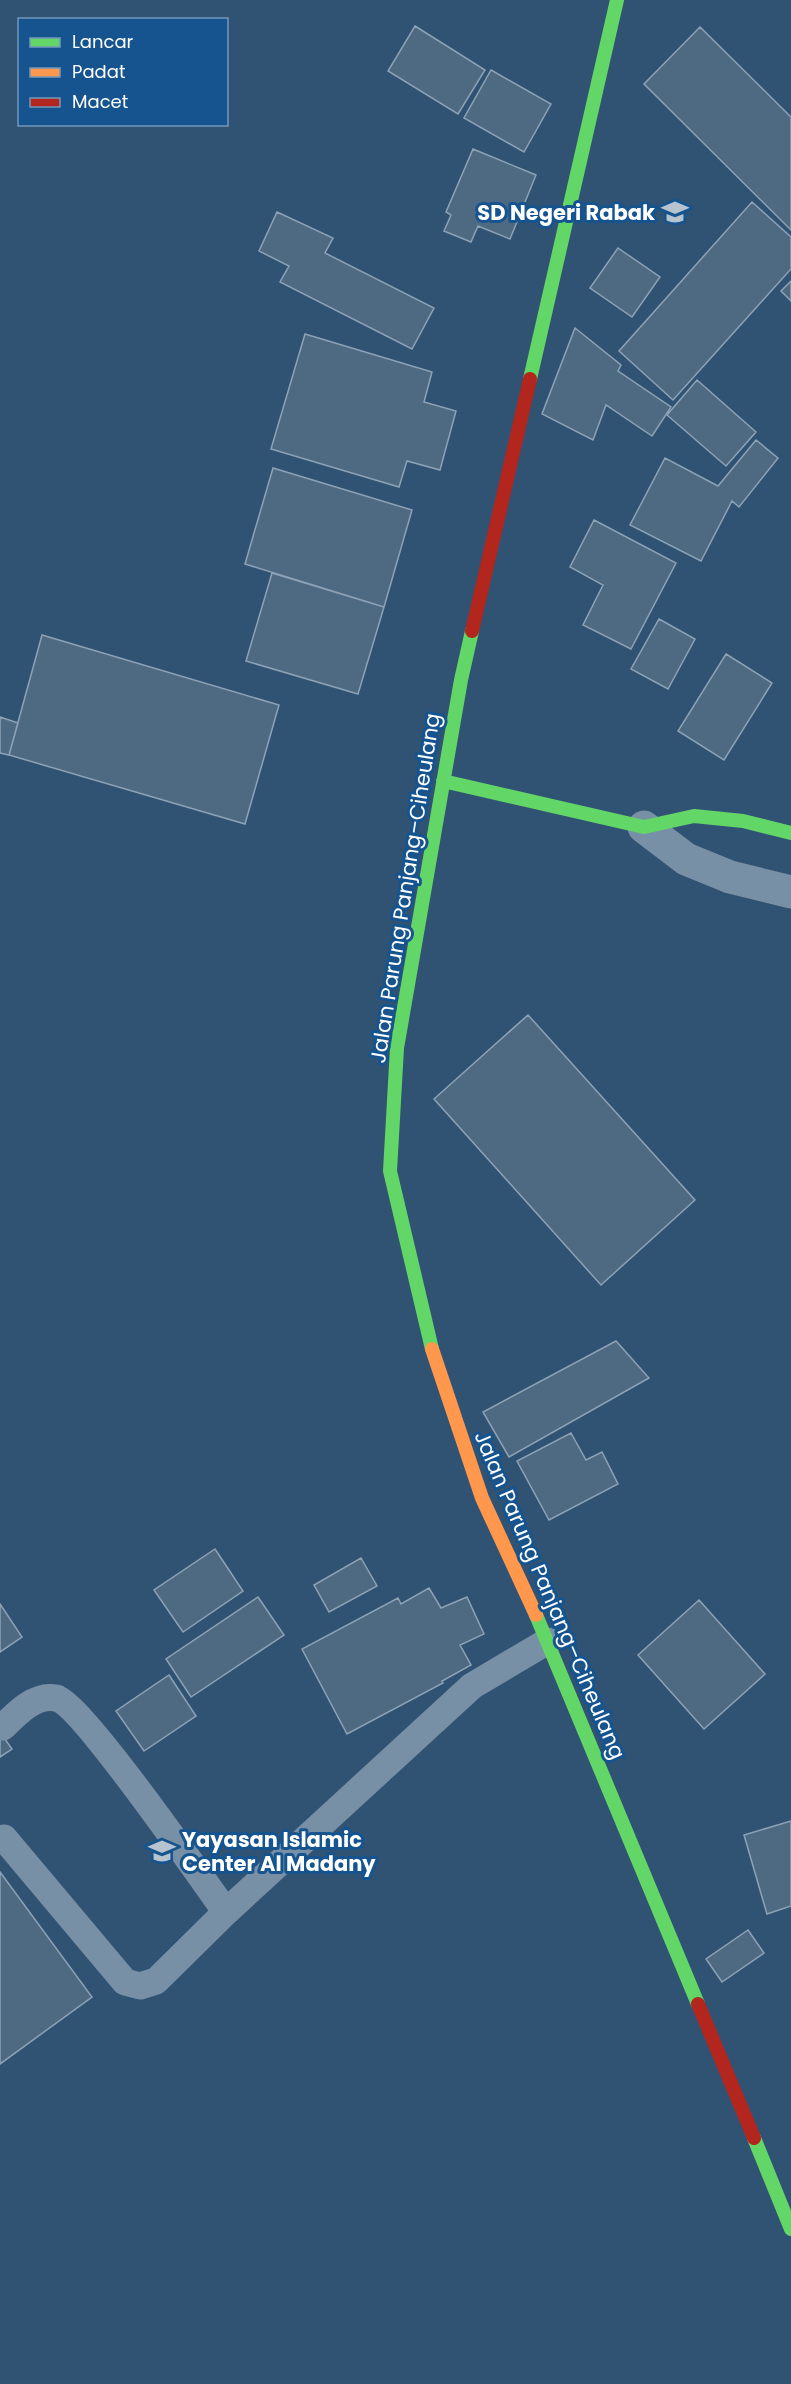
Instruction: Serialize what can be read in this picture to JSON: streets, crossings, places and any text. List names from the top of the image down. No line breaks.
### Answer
{"streets":{"street":["Jalan Parung Panjang–Ciheulang"]},"places":{"school or university":["SD Negeri Rabak","Yayasan Islamic Center Al Madany"]},"legend":["Lancar","Padat","Macet"]}
